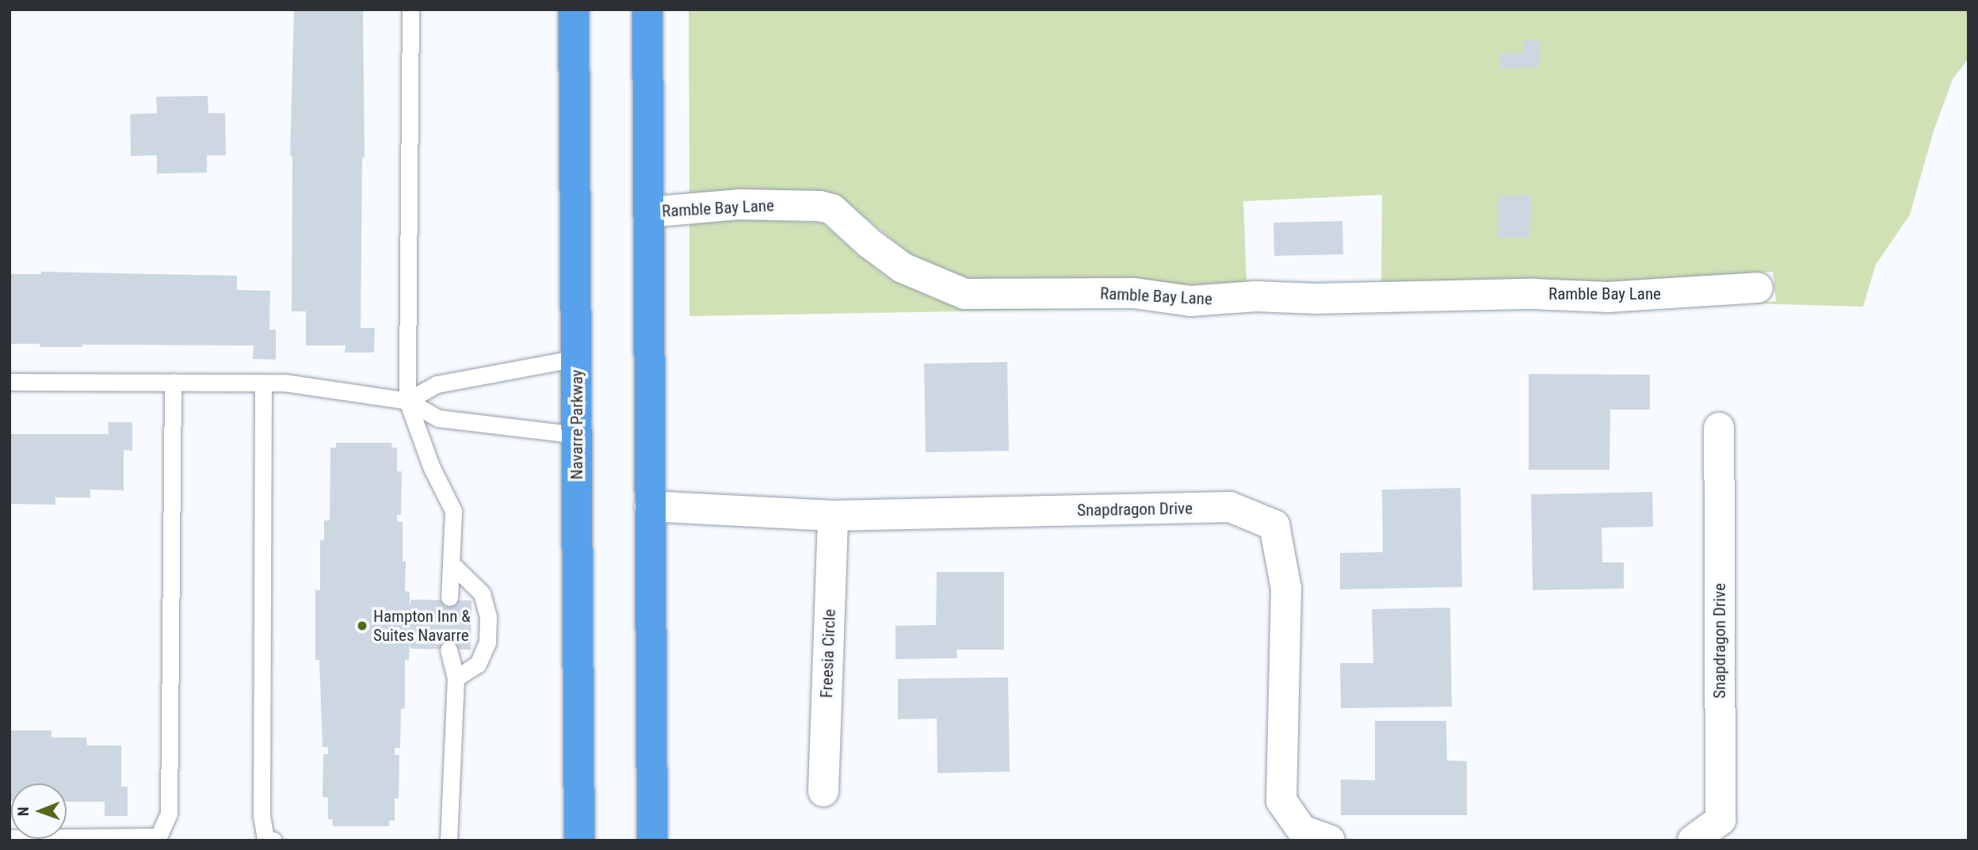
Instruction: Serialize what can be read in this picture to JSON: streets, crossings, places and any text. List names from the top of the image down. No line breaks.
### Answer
{"streets":{"highway":["Navarre Parkway"],"street":["Ramble Bay Lane","Snapdragon Drive","Freesia Circle"]},"crossings":[["Snapdragon Drive","Freesia Circle"]],"places":["Hampton Inn & Suites Navarre"],"north":"left"}
